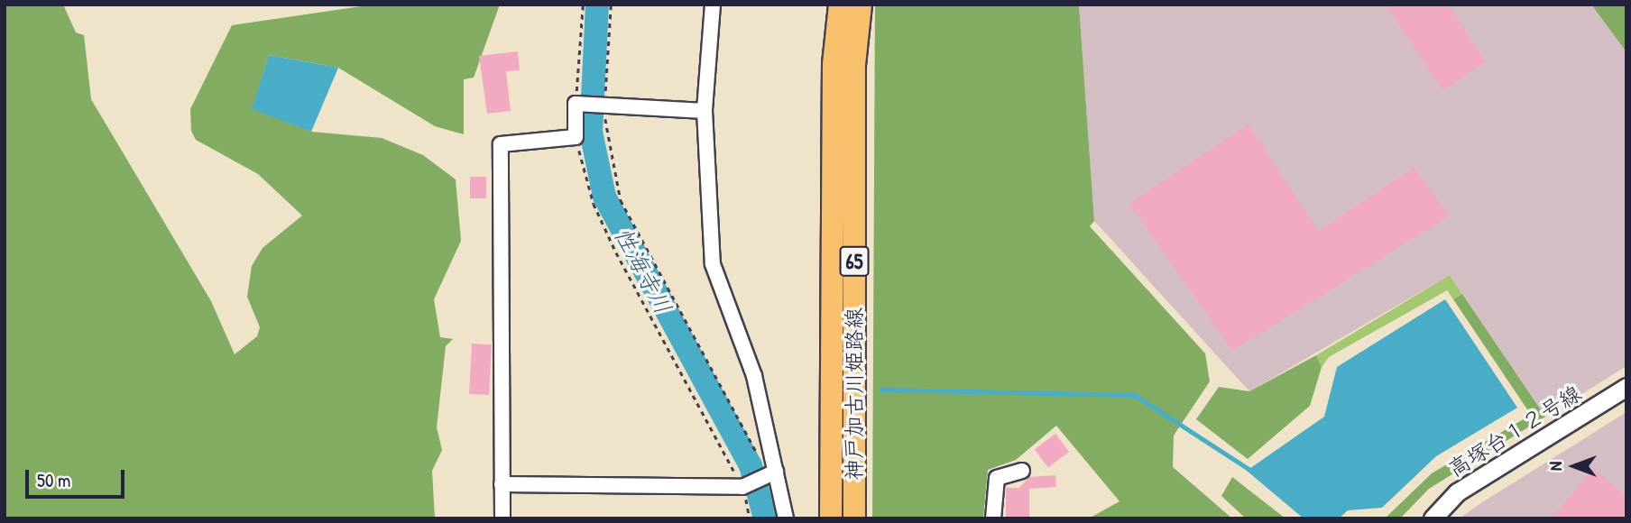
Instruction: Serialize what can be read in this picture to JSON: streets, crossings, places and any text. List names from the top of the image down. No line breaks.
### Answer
{"streets":{"main road":["65","神戸加古川姫路線"],"street":["高塚台１２号線"]},"water":["性海寺川"],"scale_bar":"50 m","north":"left"}
